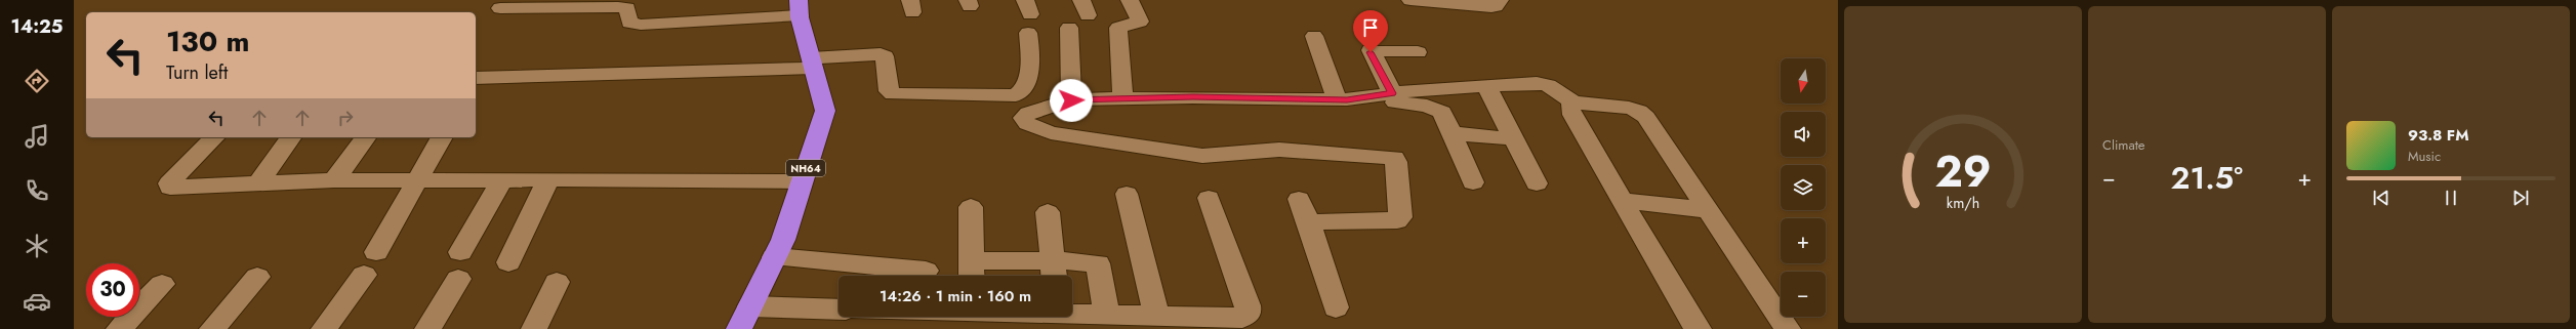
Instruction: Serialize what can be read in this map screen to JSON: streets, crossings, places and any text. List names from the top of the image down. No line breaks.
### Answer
{"streets":{"highway":["NH64"]},"north":"bottom","page":{"tabs":"14:25","tile":"Climate","turn":["130 m","Turn left"],"map_buttons":["+","−"],"song":["93.8 FM","Music"],"heat":["−","21.5°","+"],"limit":"30","trip":"14:26 · 1 min · 160 m","gauge":["29","km/h"]}}
